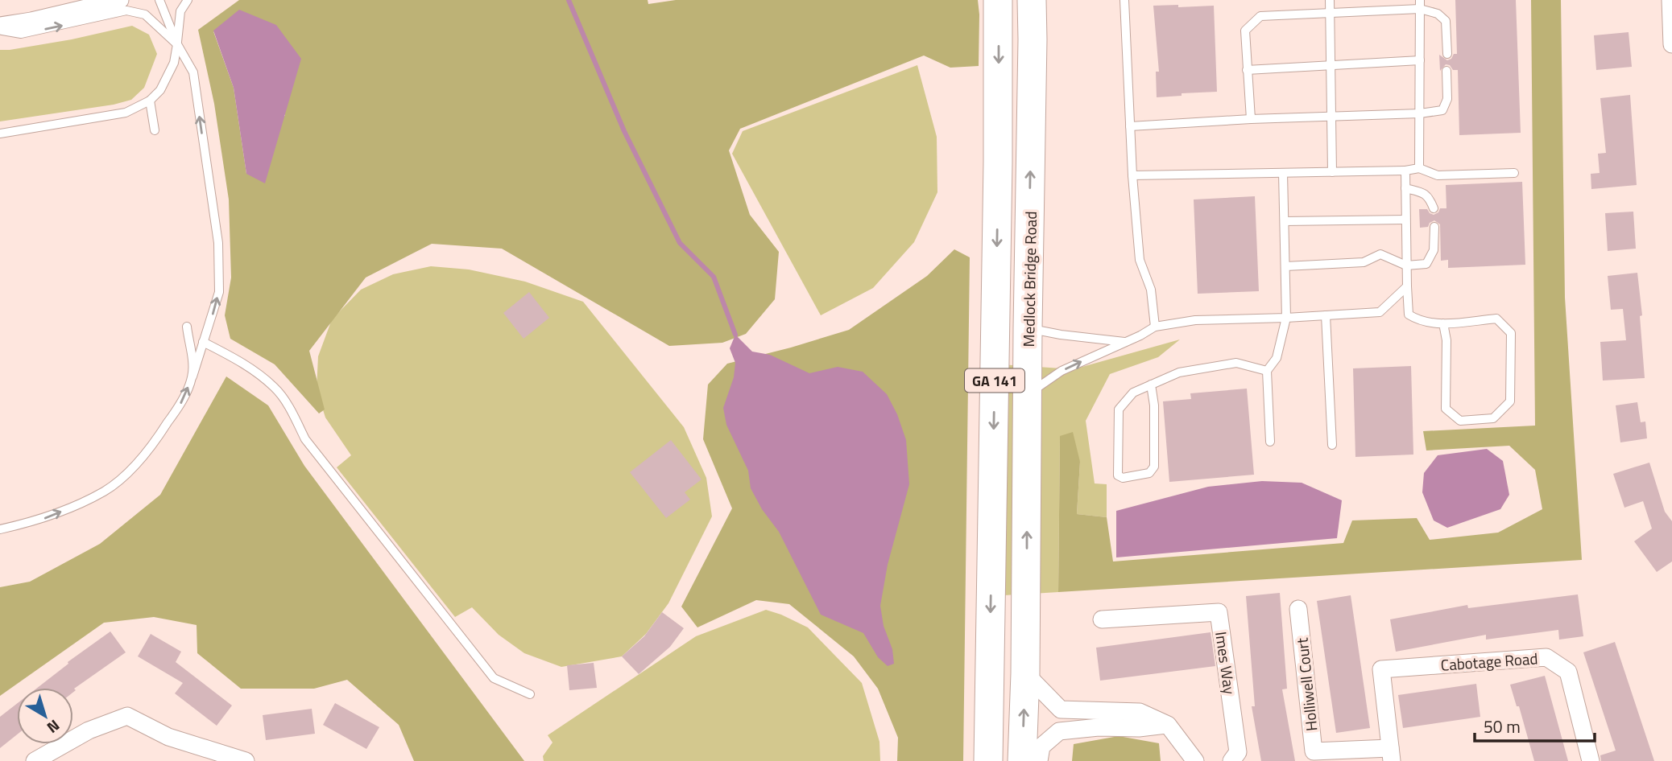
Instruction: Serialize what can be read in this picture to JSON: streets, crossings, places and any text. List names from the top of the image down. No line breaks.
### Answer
{"streets":{"highway":["Medlock Bridge Road","GA 141"],"street":["Cabotage Road","Imes Way","Holliwell Court"]},"crossings":[["Cabotage Road","Holliwell Court"]],"scale_bar":"50 m","north":"bottom right"}
